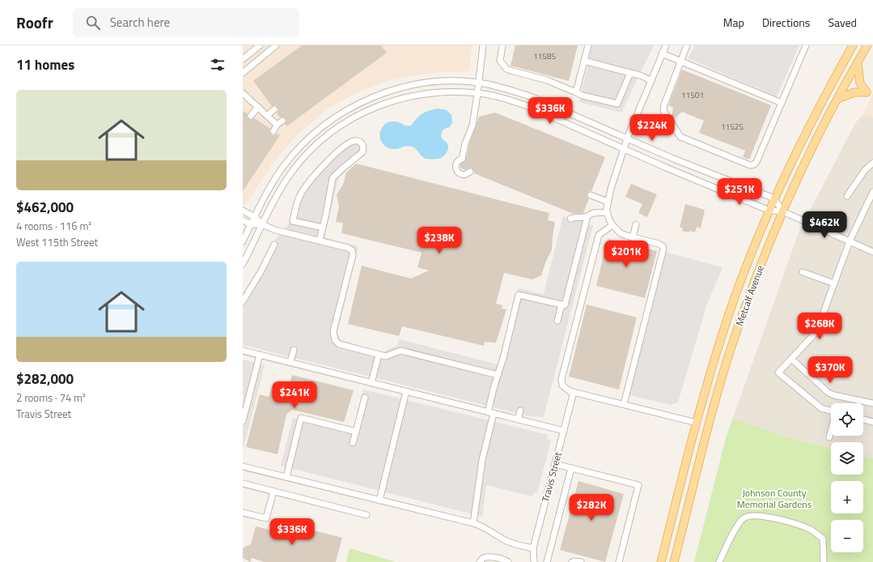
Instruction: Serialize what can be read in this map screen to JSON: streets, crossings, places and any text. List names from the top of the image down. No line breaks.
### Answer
{"streets":{"main road":["Metcalf Avenue"],"street":["Travis Street"]},"parks":["Johnson County Memorial Gardens"],"house_numbers":["11585","11501","11525"],"page":{"header":"Roofr","search":"Search here","nav":["Map","Directions","Saved"],"heading":"11 homes","list":[{"name":"$462,000","note":"4 rooms · 116 m² · West 115th Street"},{"name":"$282,000","note":"2 rooms · 74 m² · Travis Street"}],"price":["$336K","$224K","$251K","$462K","$238K","$201K","$268K","$370K","$241K","$282K","$336K"],"map_buttons":["+","−"]}}
